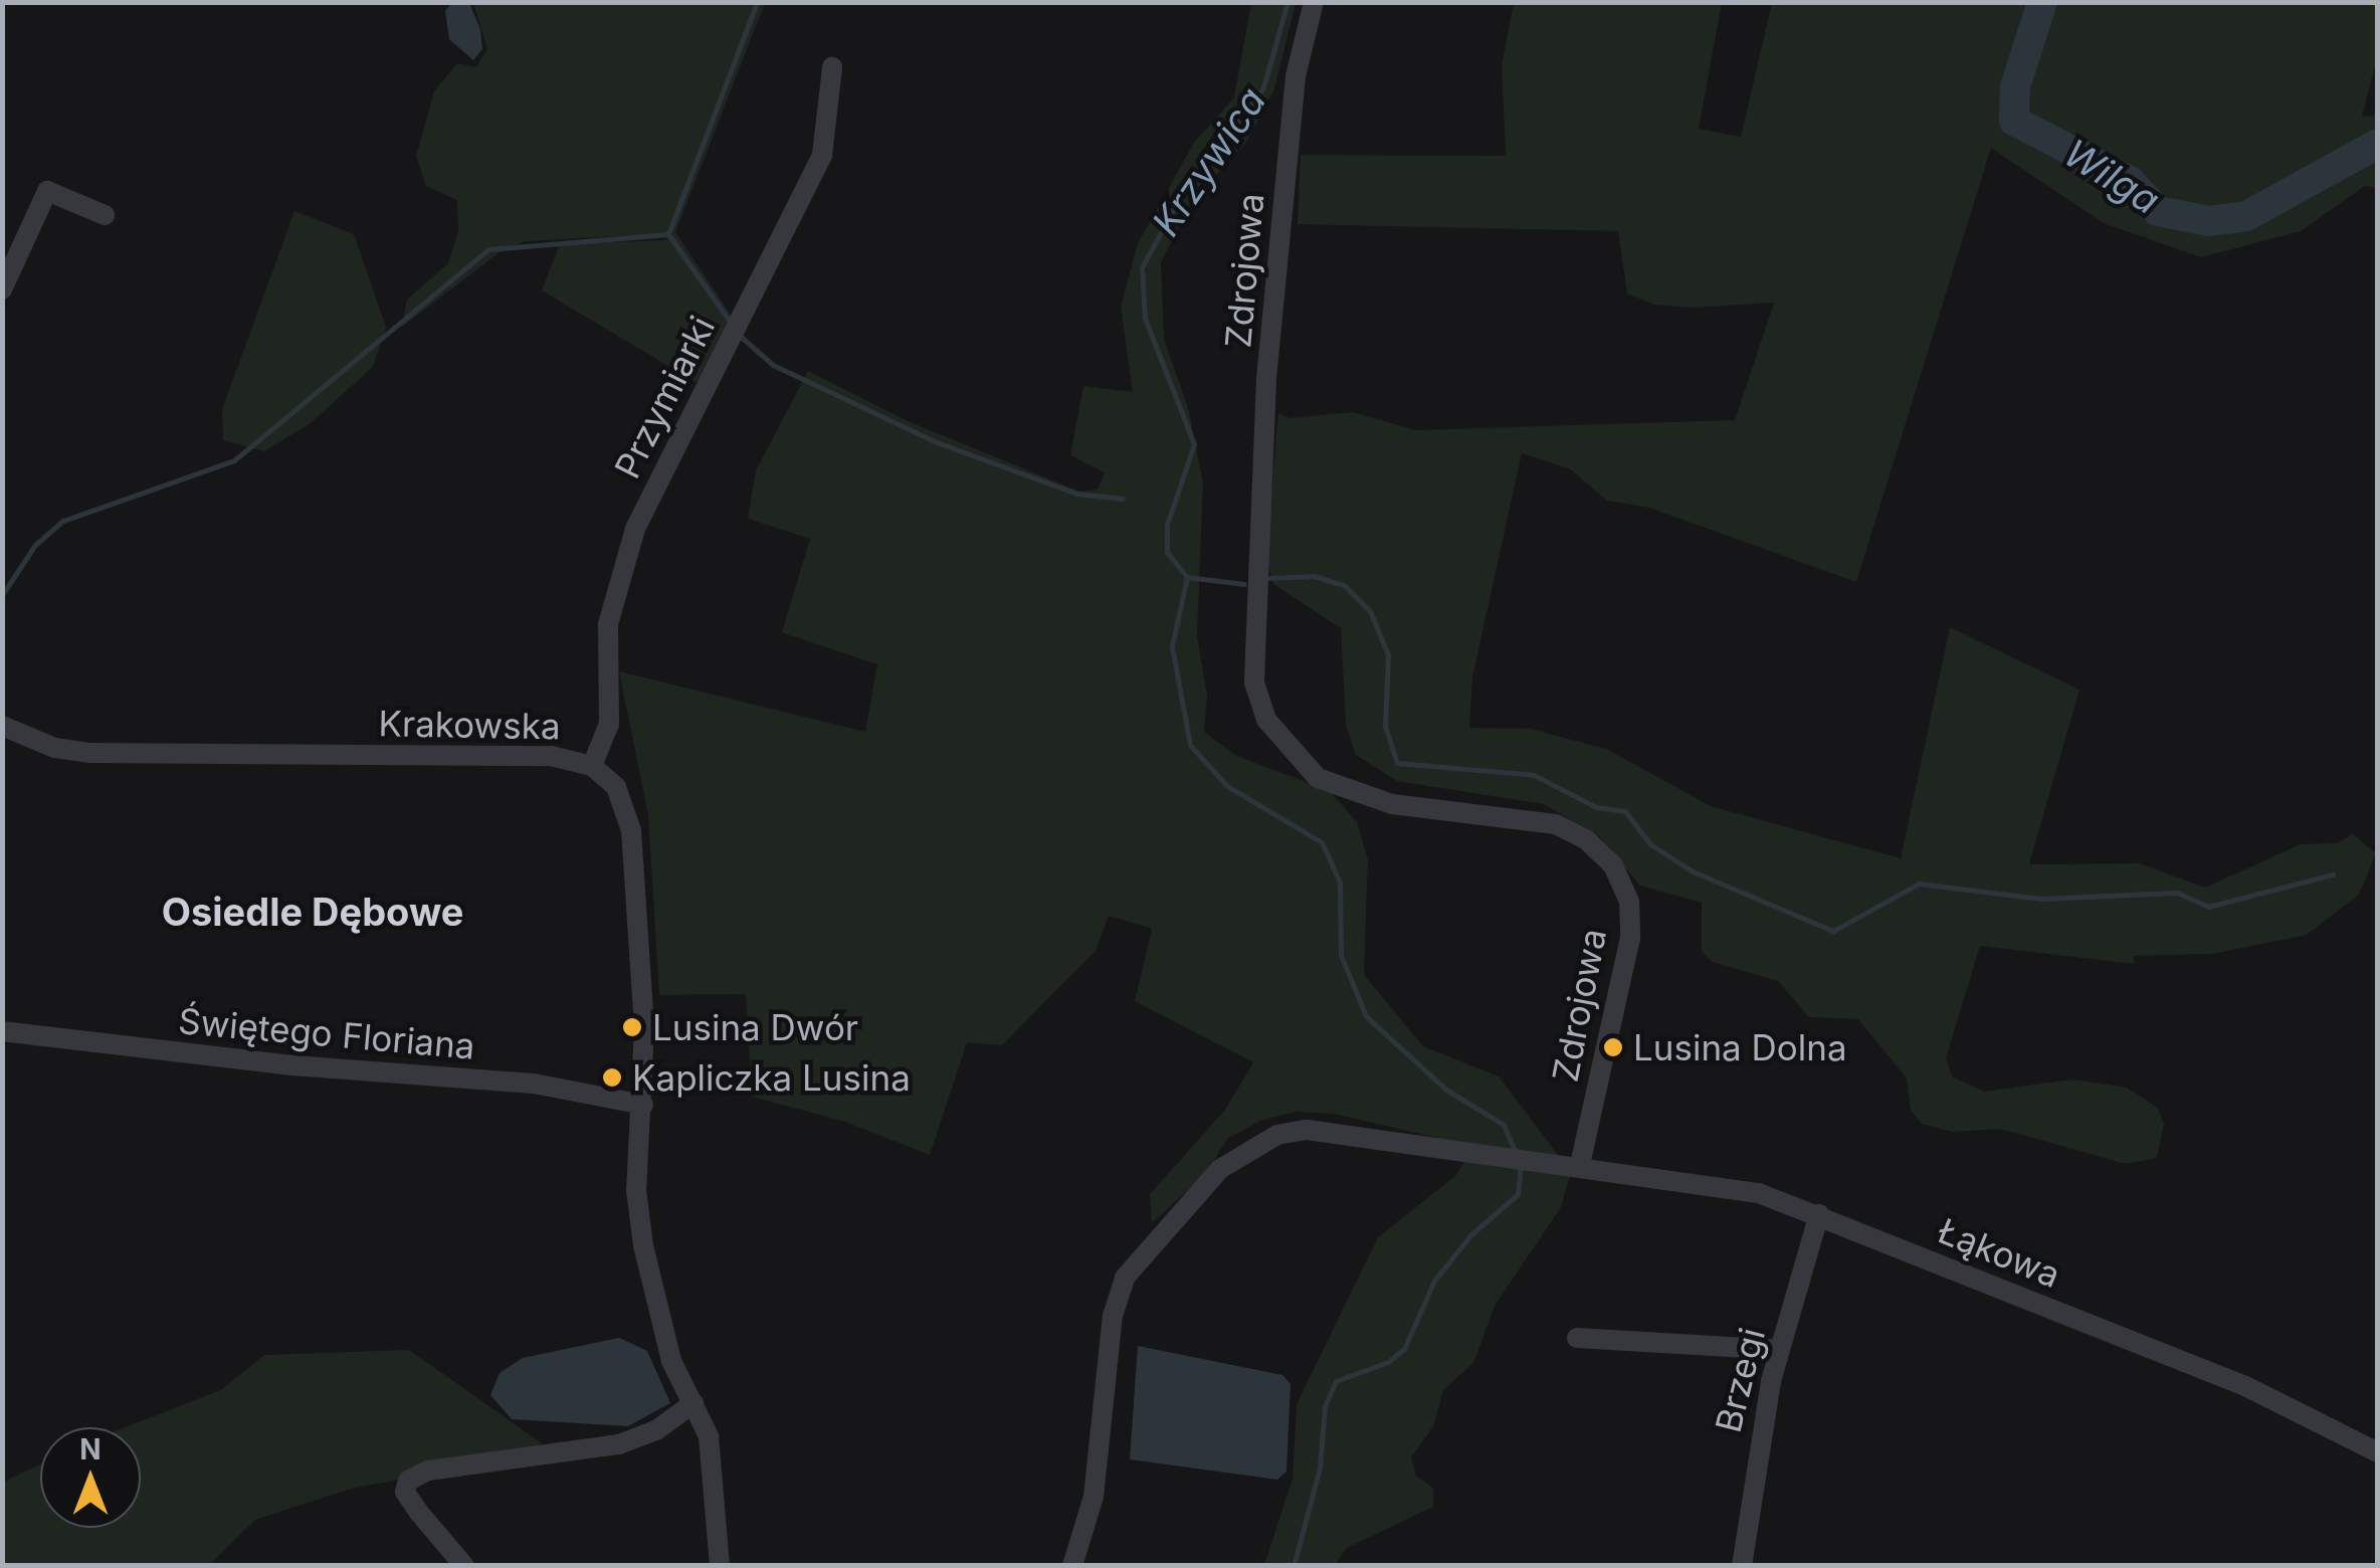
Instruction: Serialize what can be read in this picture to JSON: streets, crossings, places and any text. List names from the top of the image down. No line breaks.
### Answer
{"streets":{"street":["Zdrojowa","Przymiarki","Krakowska","Świętego Floriana","Łąkowa","Brzegi"]},"crossings":[["Zdrojowa","Łąkowa"],["Przymiarki","Krakowska"],["Krakowska","Świętego Floriana"],["Łąkowa","Brzegi"]],"districts":["Osiedle Dębowe"],"water":["Krzywica","Wilga"],"places":["Lusina Dwór","Lusina Dolna","Kapliczka Lusina"],"north":"top"}
